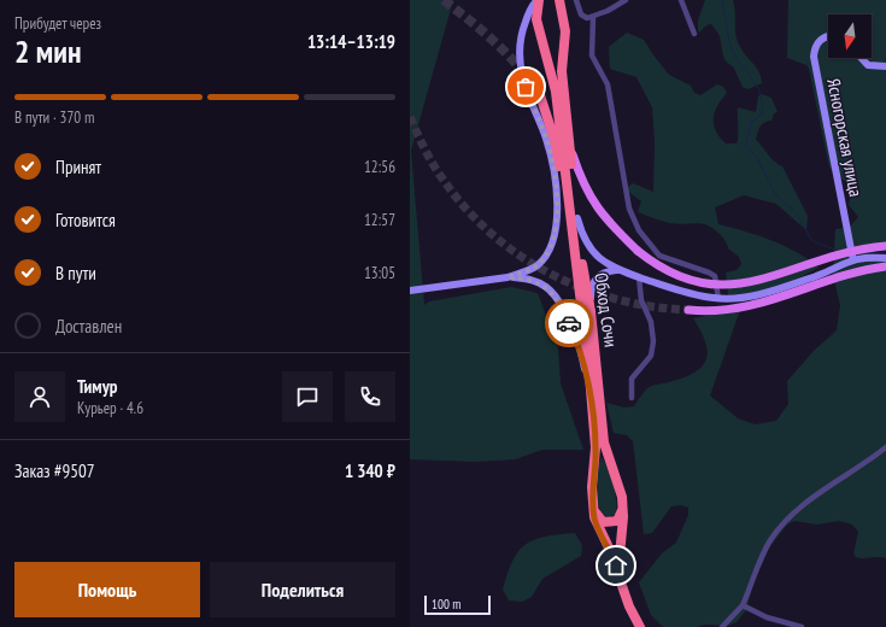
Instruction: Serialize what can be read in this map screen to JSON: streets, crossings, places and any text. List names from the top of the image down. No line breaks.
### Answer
{"streets":{"highway":["Обход Сочи"],"street":["Ясногорская улица"]},"scale_bar":"100 m","north":"bottom","page":{"heading":["2 мин","Прибудет через","13:14–13:19"],"panel":["Тимур","Курьер · 4.6","Заказ #9507","1 340 ₽"],"bar":"В пути · 370 m","list":[["Принят","12:56"],["Готовится","12:57"],["В пути","13:05"],"Доставлен"],"buttons":["Помощь","Поделиться"],"scale":"100 m"}}
